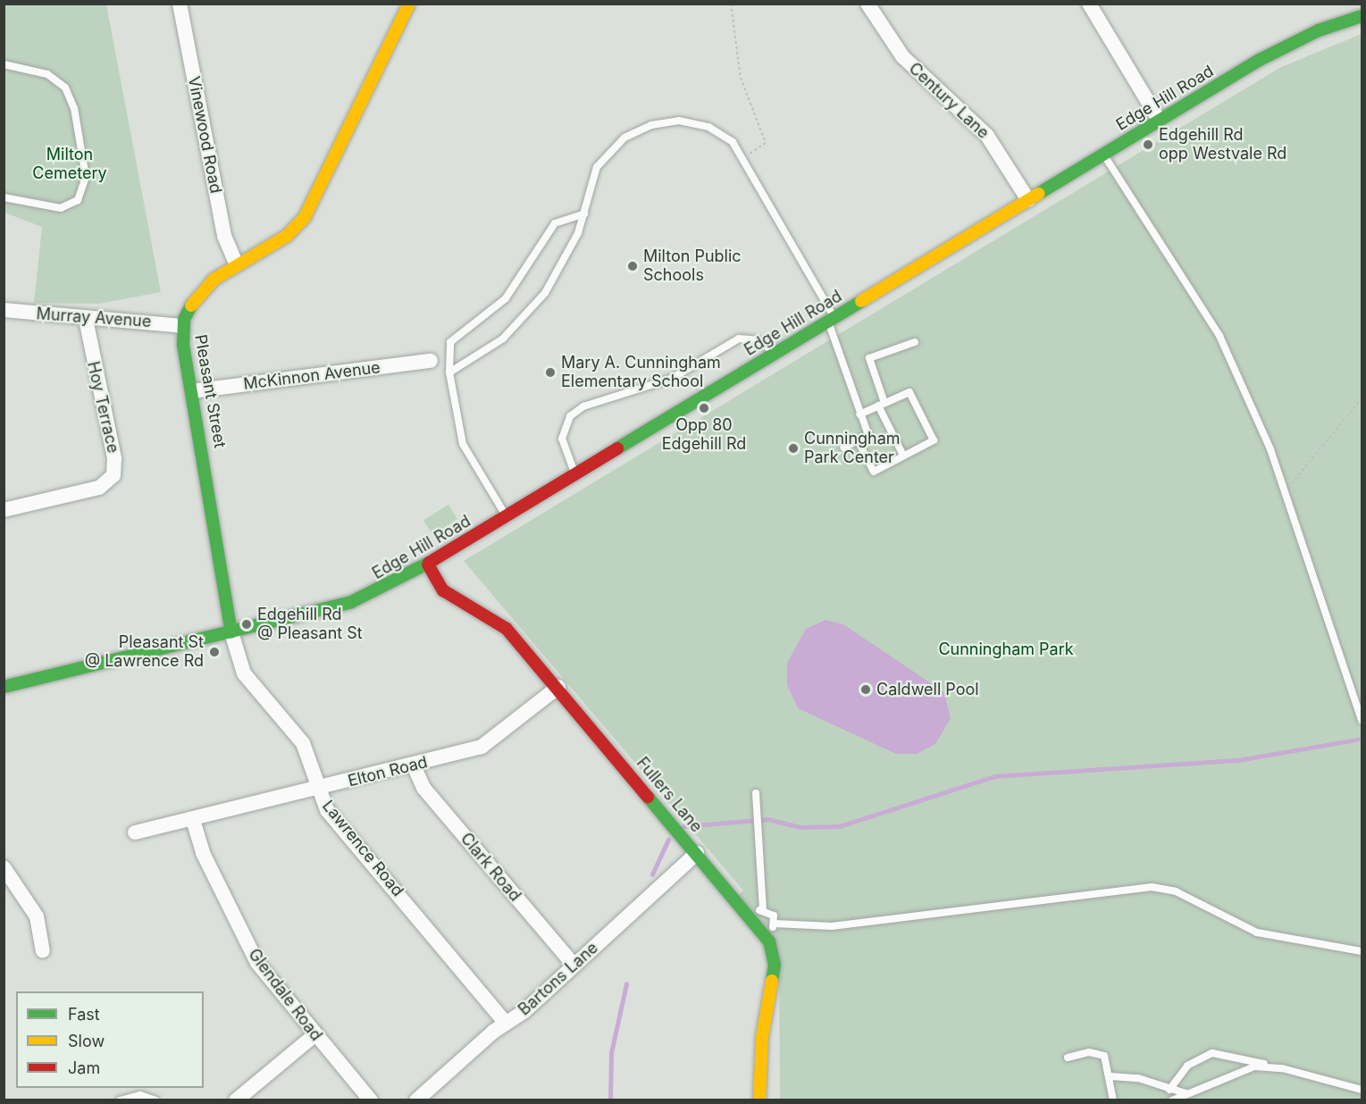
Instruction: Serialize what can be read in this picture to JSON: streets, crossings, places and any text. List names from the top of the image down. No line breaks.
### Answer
{"streets":{"street":["Edge Hill Road","Century Lane","Vinewood Road","Murray Avenue","McKinnon Avenue","Pleasant Street","Hoy Terrace","Elton Road","Fullers Lane","Lawrence Road","Clark Road","Bartons Lane","Glendale Road"]},"crossings":[["Edge Hill Road","Century Lane"],["Edge Hill Road","Pleasant Street"],["Edge Hill Road","Fullers Lane"],["Edge Hill Road","Lawrence Road"],["Vinewood Road","Pleasant Street"],["Murray Avenue","Pleasant Street"],["Murray Avenue","Hoy Terrace"],["McKinnon Avenue","Pleasant Street"],["Pleasant Street","Lawrence Road"],["Elton Road","Fullers Lane"],["Elton Road","Lawrence Road"],["Elton Road","Clark Road"],["Elton Road","Glendale Road"],["Fullers Lane","Bartons Lane"],["Lawrence Road","Bartons Lane"],["Clark Road","Bartons Lane"]],"parks":["Milton Cemetery","Cunningham Park"],"places":["Edgehill Rd opp Westvale Rd","Milton Public Schools","Mary A. Cunningham Elementary School","Opp 80 Edgehill Rd","Cunningham Park Center","Edgehill Rd @ Pleasant St","Pleasant St @ Lawrence Rd","Caldwell Pool"],"legend":["Fast","Slow","Jam"]}
